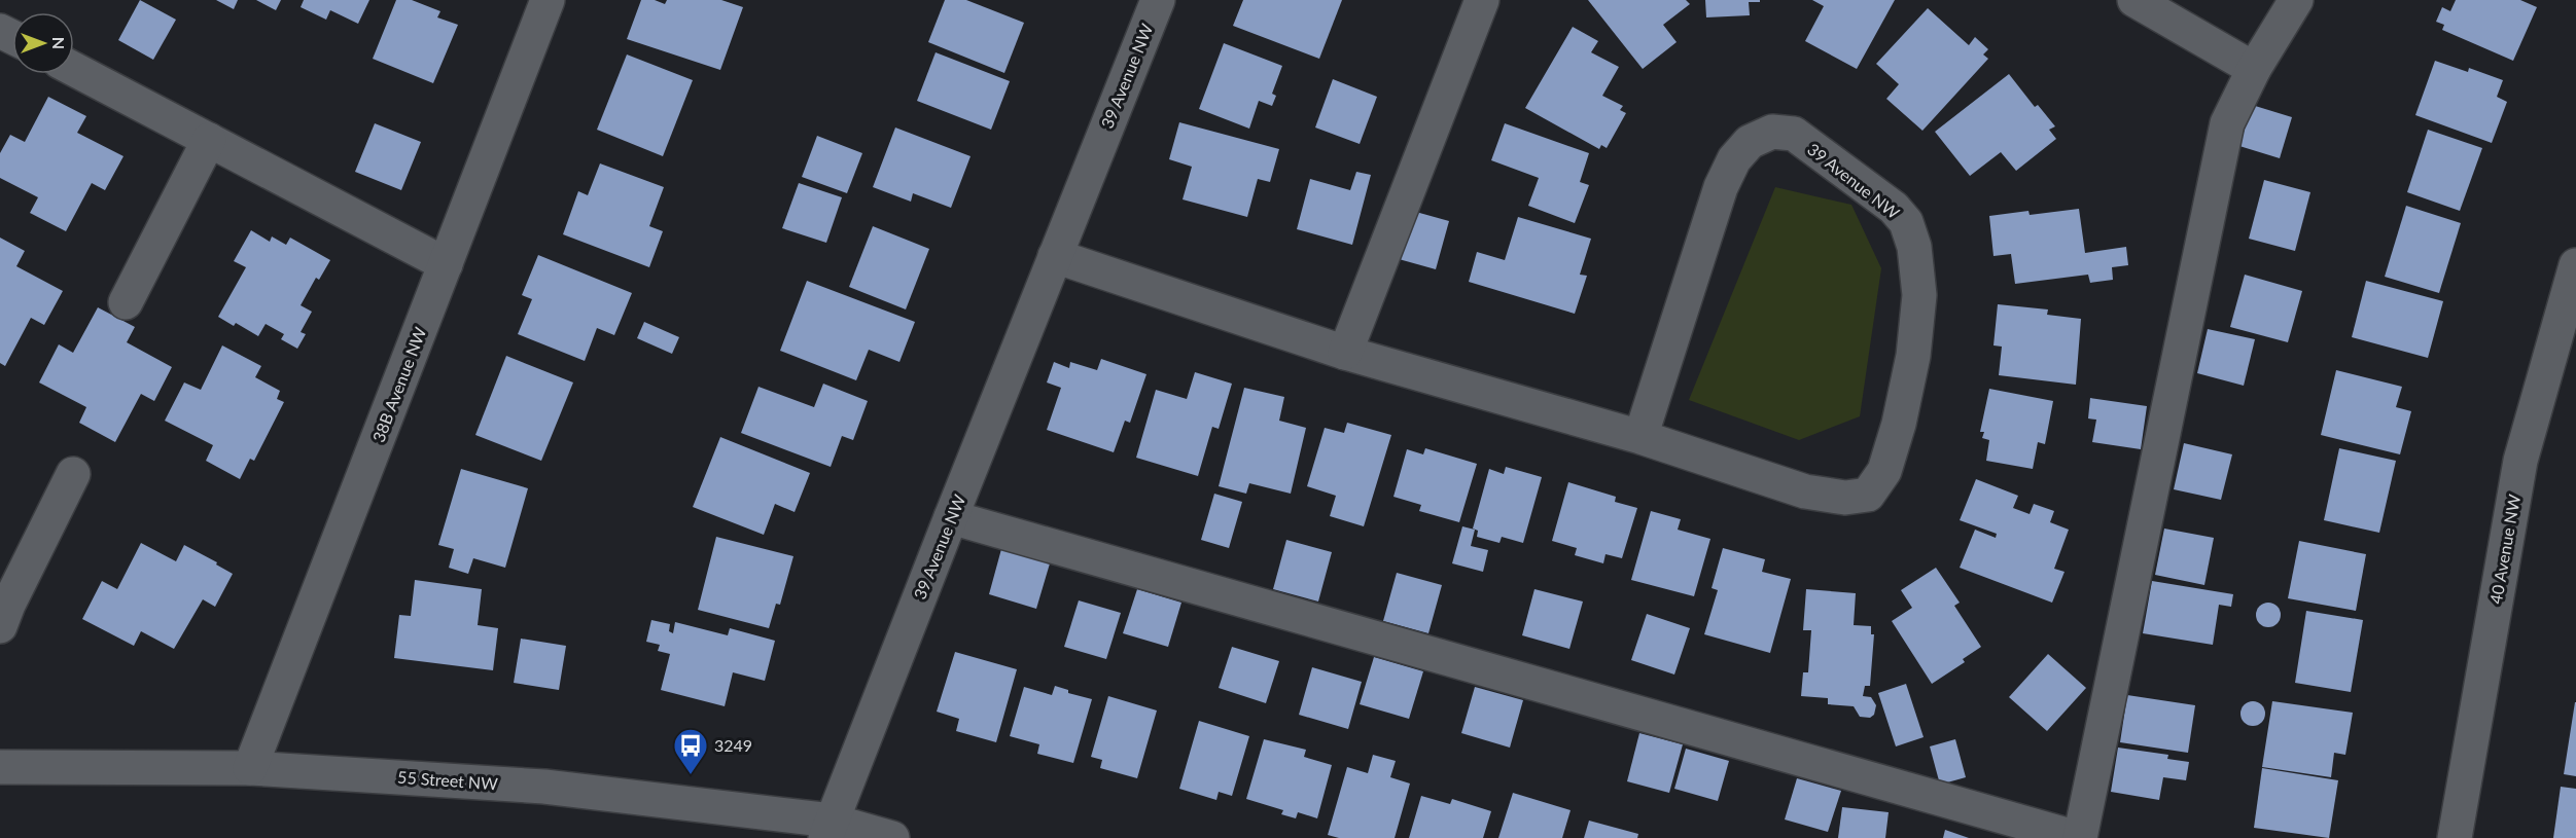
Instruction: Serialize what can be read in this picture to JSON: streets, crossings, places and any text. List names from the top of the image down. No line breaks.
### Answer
{"streets":{"street":["39 Avenue NW","38B Avenue NW","40 Avenue NW","55 Street NW"]},"crossings":[["39 Avenue NW","55 Street NW"],["38B Avenue NW","55 Street NW"]],"places":{"bus stop":["3249"]},"north":"right"}
